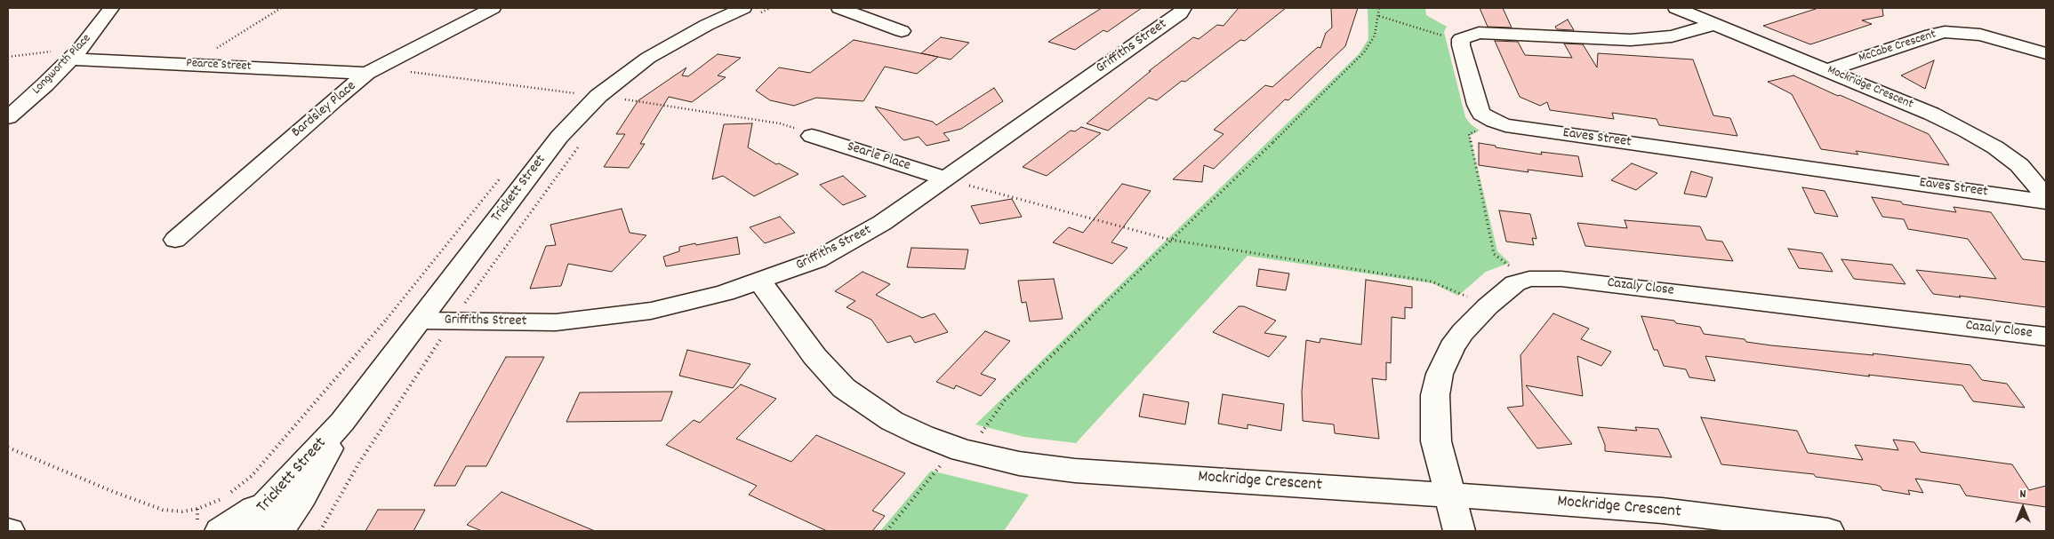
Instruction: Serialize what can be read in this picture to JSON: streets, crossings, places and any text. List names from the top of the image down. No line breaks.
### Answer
{"streets":{"street":["Griffiths Street","McCabe Crescent","Longworth Place","Pearce Street","Mockridge Crescent","Bardsley Place","Eaves Street","Searle Place","Trickett Street","Cazaly Close"]},"crossings":[["Griffiths Street","Mockridge Crescent"],["Griffiths Street","Searle Place"],["Griffiths Street","Trickett Street"],["McCabe Crescent","Mockridge Crescent"],["Longworth Place","Pearce Street"],["Pearce Street","Bardsley Place"],["Mockridge Crescent","Cazaly Close"]],"north":"top"}
